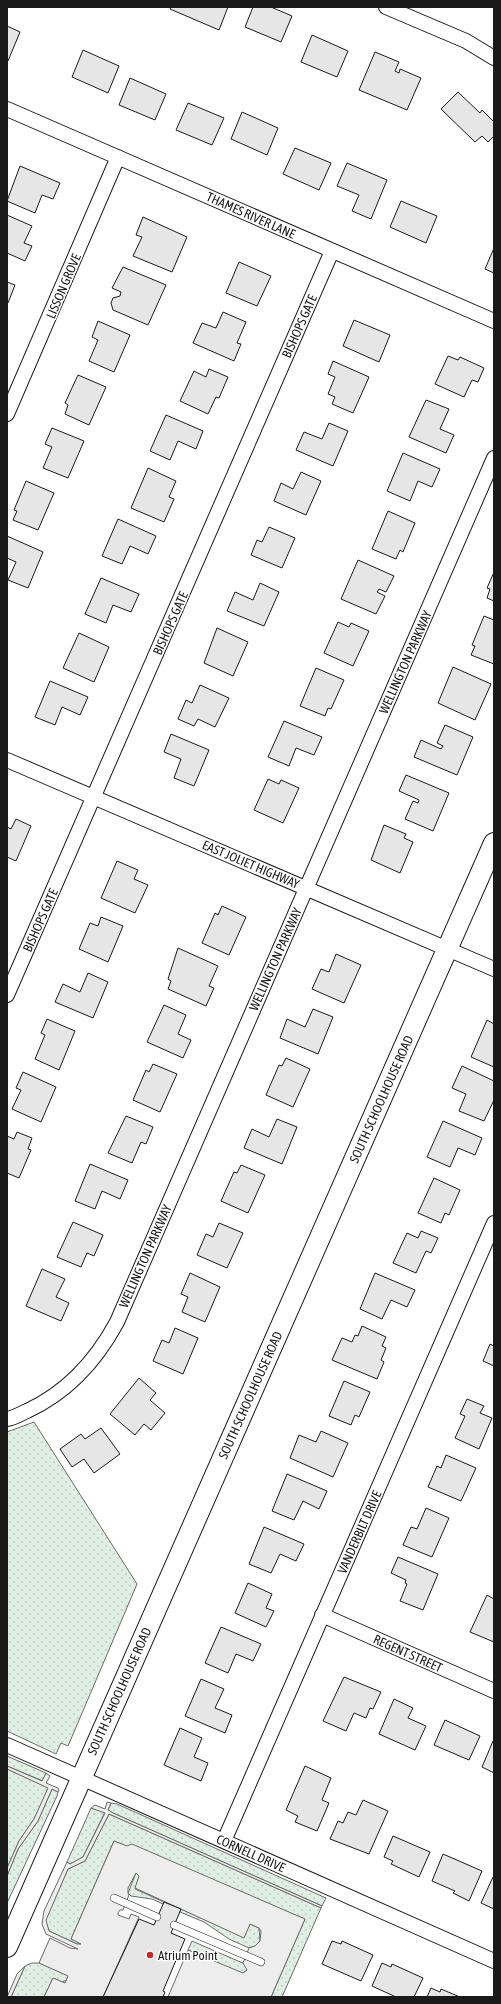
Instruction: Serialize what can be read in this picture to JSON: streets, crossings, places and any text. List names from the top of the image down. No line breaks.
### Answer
{"streets":{"street":["THAMES RIVER LANE","LISSON GROVE","BISHOPS GATE","WELLINGTON PARKWAY","EAST JOLIET HIGHWAY","SOUTH SCHOOLHOUSE ROAD","VANDERBILT DRIVE","REGENT STREET","CORNELL DRIVE"]},"crossings":[["THAMES RIVER LANE","LISSON GROVE"],["THAMES RIVER LANE","BISHOPS GATE"],["BISHOPS GATE","EAST JOLIET HIGHWAY"],["WELLINGTON PARKWAY","EAST JOLIET HIGHWAY"],["EAST JOLIET HIGHWAY","SOUTH SCHOOLHOUSE ROAD"],["SOUTH SCHOOLHOUSE ROAD","CORNELL DRIVE"],["VANDERBILT DRIVE","REGENT STREET"],["VANDERBILT DRIVE","CORNELL DRIVE"]],"places":["Atrium Point"]}
